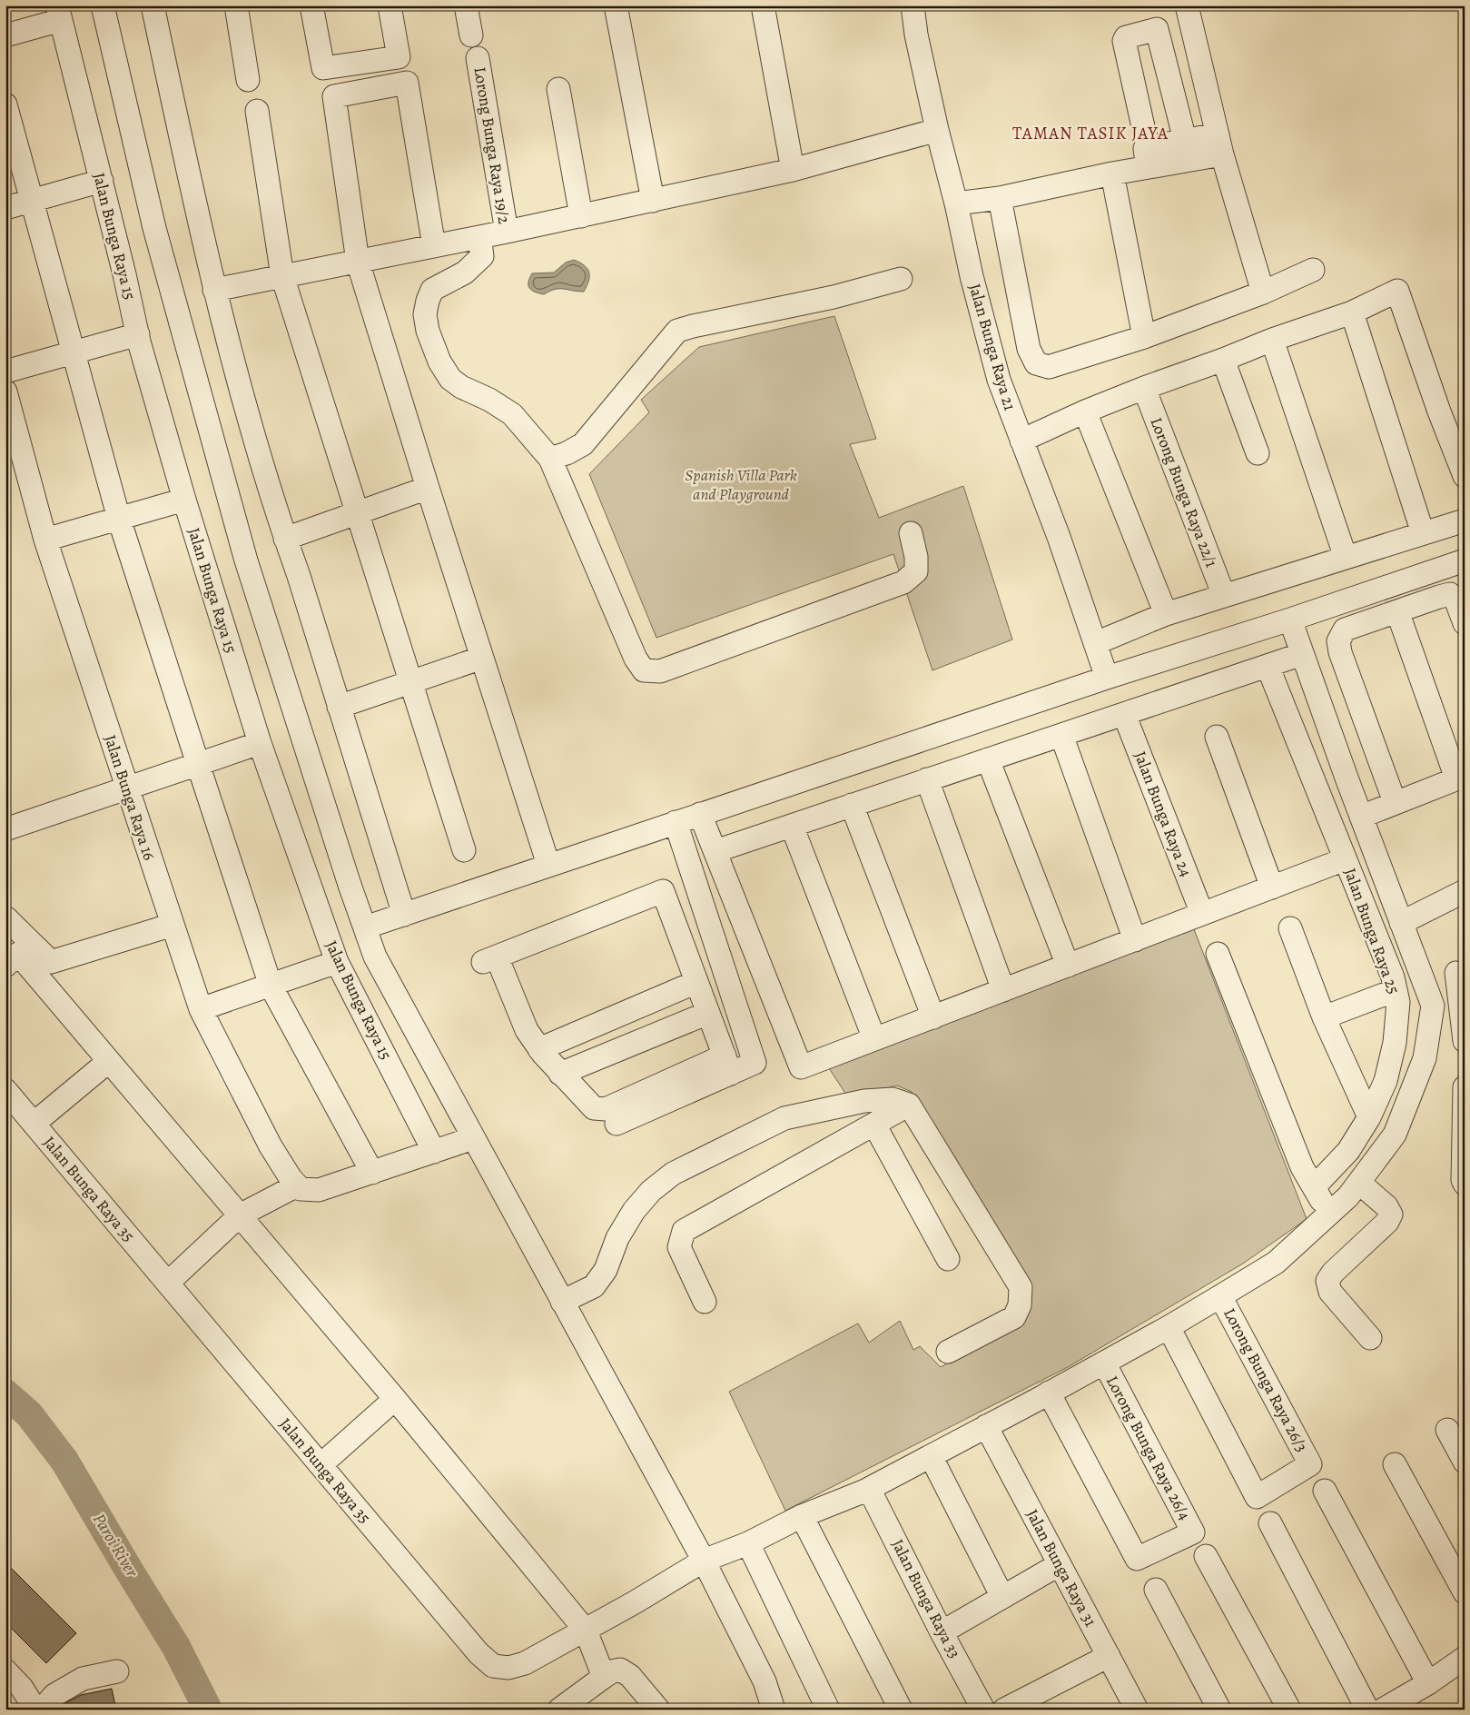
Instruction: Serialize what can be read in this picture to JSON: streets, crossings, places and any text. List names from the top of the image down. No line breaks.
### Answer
{"streets":{"street":["Lorong Bunga Raya 19/2","Jalan Bunga Raya 15","Jalan Bunga Raya 21","Lorong Bunga Raya 22/1","Jalan Bunga Raya 16","Jalan Bunga Raya 24","Jalan Bunga Raya 25","Jalan Bunga Raya 35","Lorong Bunga Raya 26/3","Lorong Bunga Raya 26/4","Jalan Bunga Raya 31","Jalan Bunga Raya 33"]},"crossings":[["Jalan Bunga Raya 35","Lorong Bunga Raya 26/3"],["Jalan Bunga Raya 35","Lorong Bunga Raya 26/4"],["Jalan Bunga Raya 35","Jalan Bunga Raya 31"],["Jalan Bunga Raya 35","Jalan Bunga Raya 33"]],"districts":["TAMAN TASIK JAYA"],"water":["Paroi River"],"parks":["Spanish Villa Park and Playground"]}
